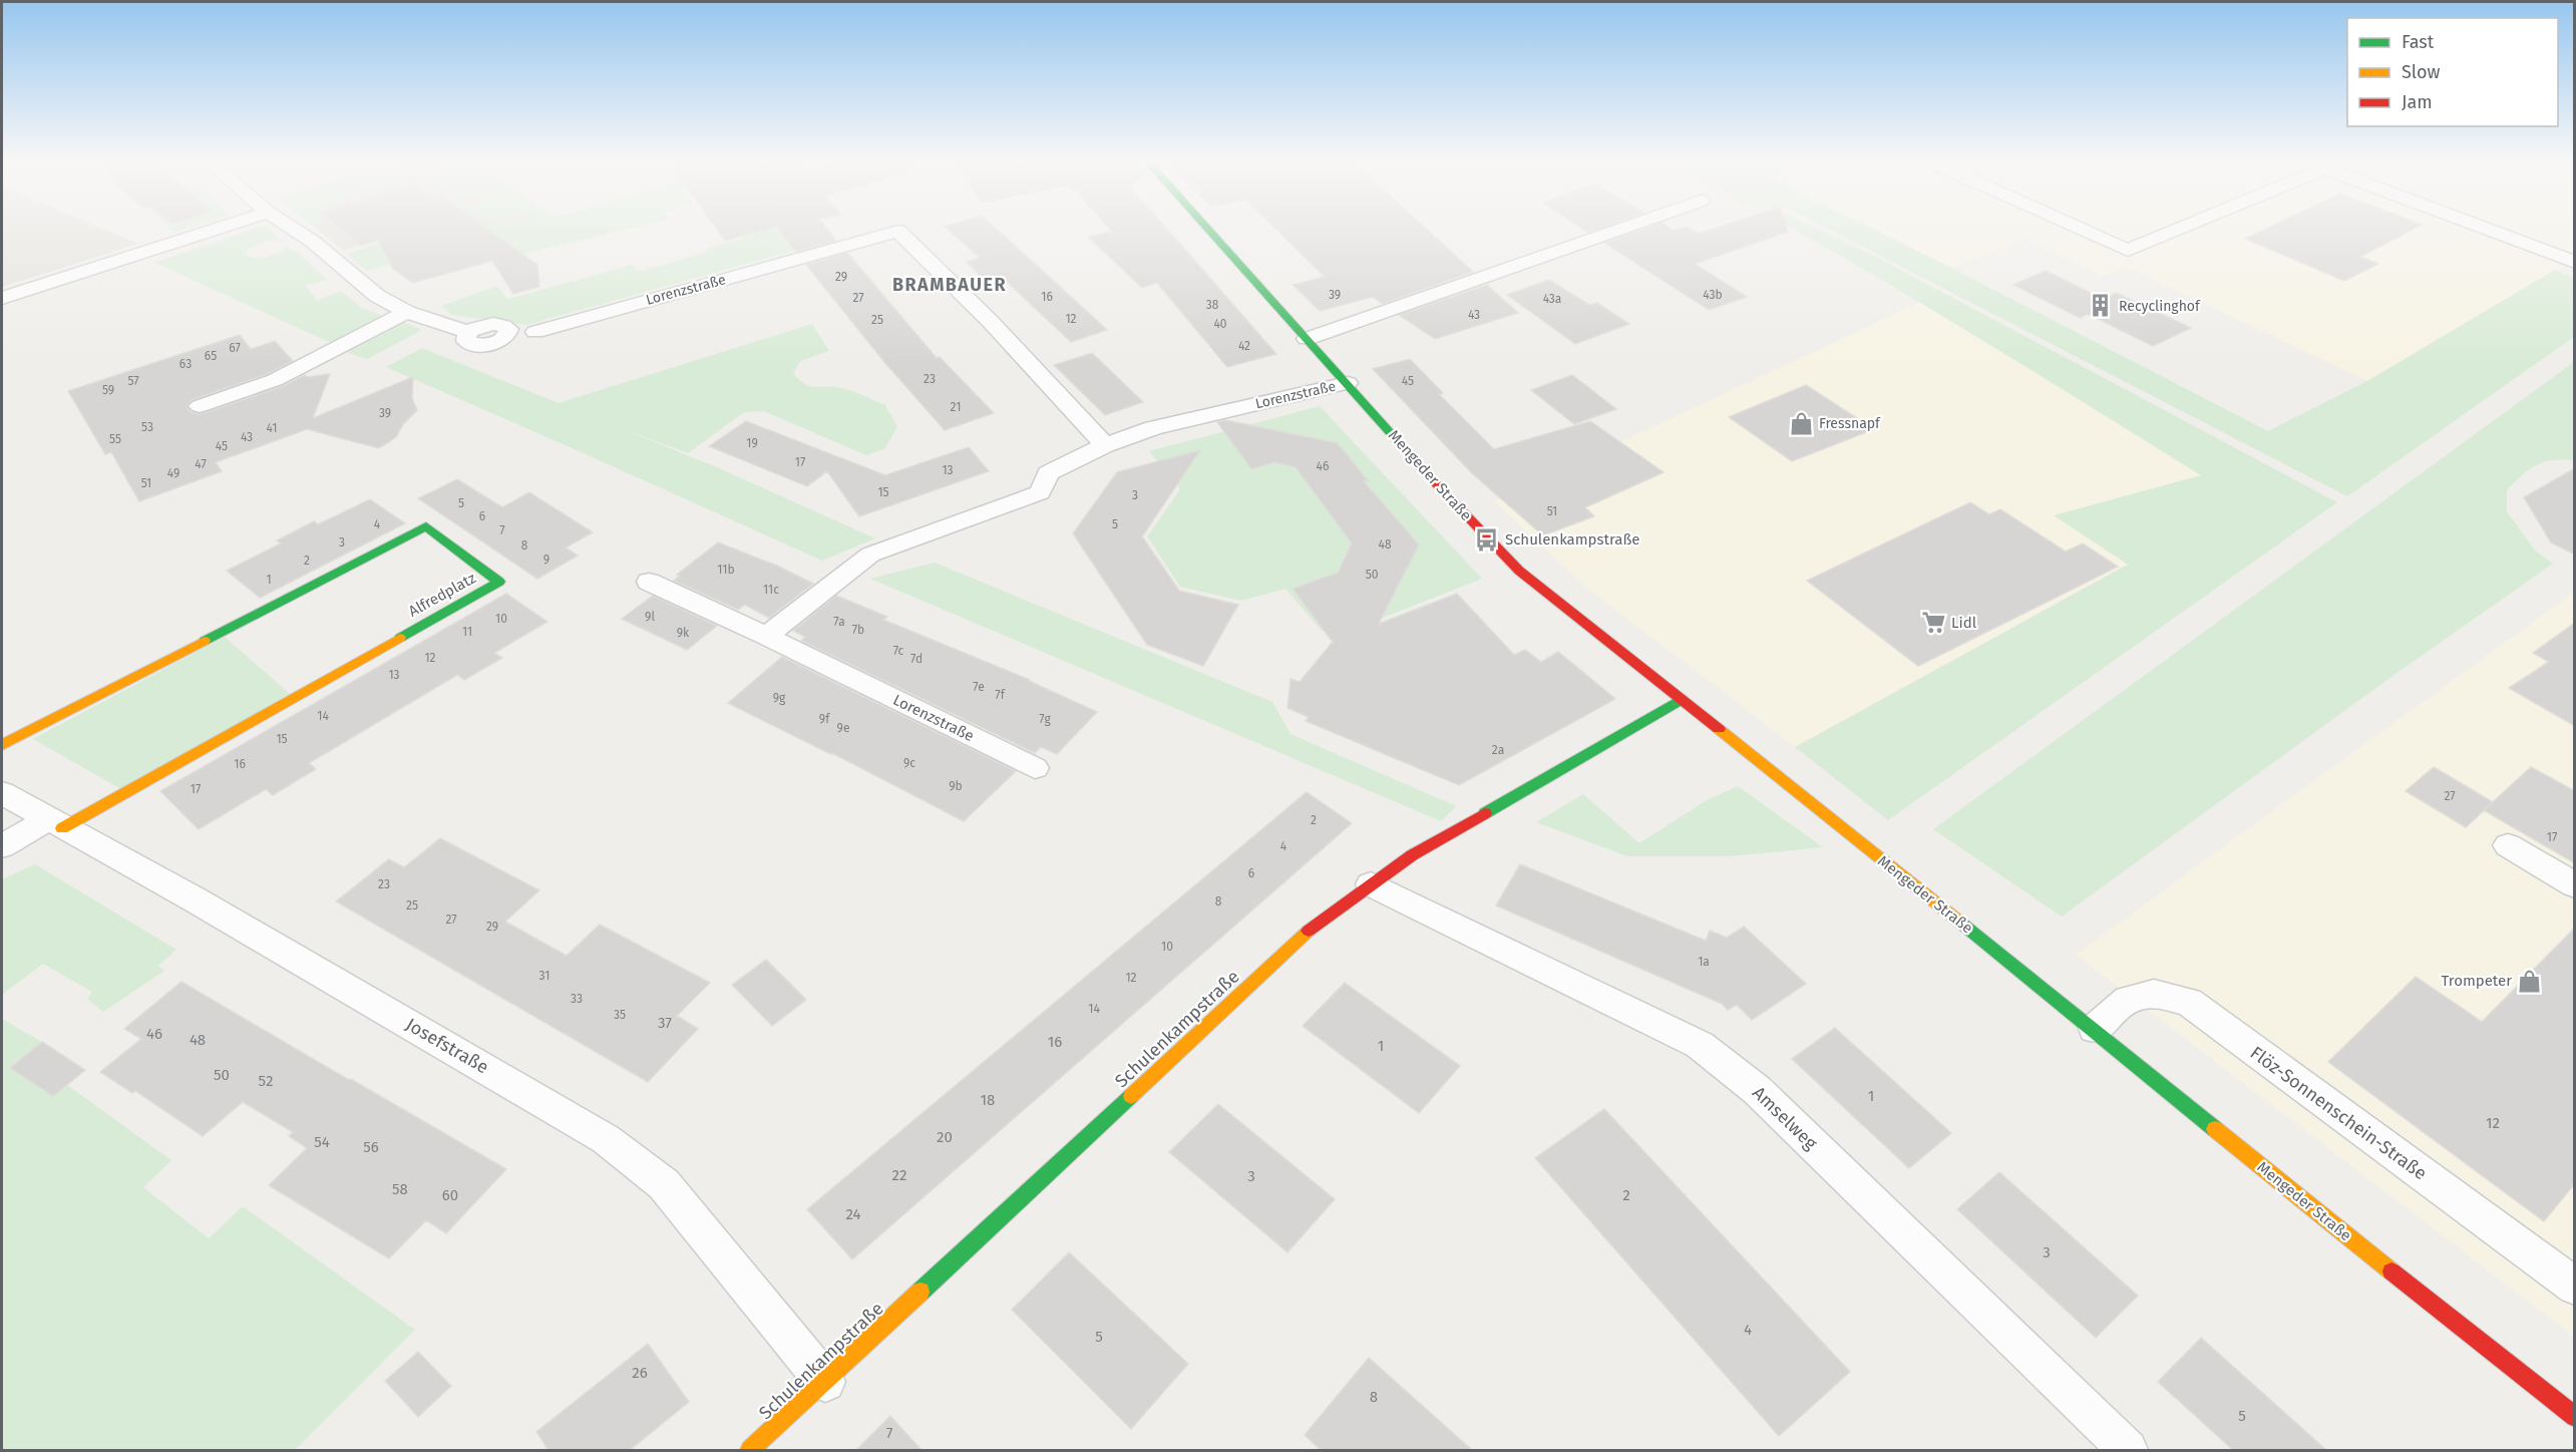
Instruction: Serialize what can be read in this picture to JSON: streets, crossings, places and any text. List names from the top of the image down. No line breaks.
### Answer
{"streets":{"main road":["Mengeder Straße","Alfredplatz","Schulenkampstraße"],"street":["Lorenzstraße","Josefstraße","Flöz-Sonnenschein-Straße","Amselweg"]},"crossings":[["Lorenzstraße","Mengeder Straße"],["Mengeder Straße","Schulenkampstraße"],["Mengeder Straße","Flöz-Sonnenschein-Straße"],["Alfredplatz","Josefstraße"],["Schulenkampstraße","Josefstraße"],["Schulenkampstraße","Amselweg"]],"districts":["BRAMBAUER"],"places":{"building":["Recyclinghof"],"shop":["Fressnapf","Trompeter"],"bus stop":["Schulenkampstraße"],"supermarket":["Lidl"]},"house_numbers":["29","39","43b","16","27","43a","38","43","12","25","40","42","67","65","63","23","57","45","59","21","39","53","41","43","55","19","45","17","47","46","13","49","51","15","3","5","51","6","4","5","7","3","48","8","9","2","11b","50","1","11c","9l","10","7a","7b","11","9k","7c","12","7d","13","7e","7f","9g","14","9f","7g","9e","15","2a","9c","16","9b","17","27","2","17","4","6","23","8","25","27","29","10","1a","31","12","33","14","35","37","46","48","16","1","50","52","1","18","12","20","54","56","22","3","58","60","2","24","3","4","5","26","8","5","7"],"legend":["Fast","Slow","Jam"]}
